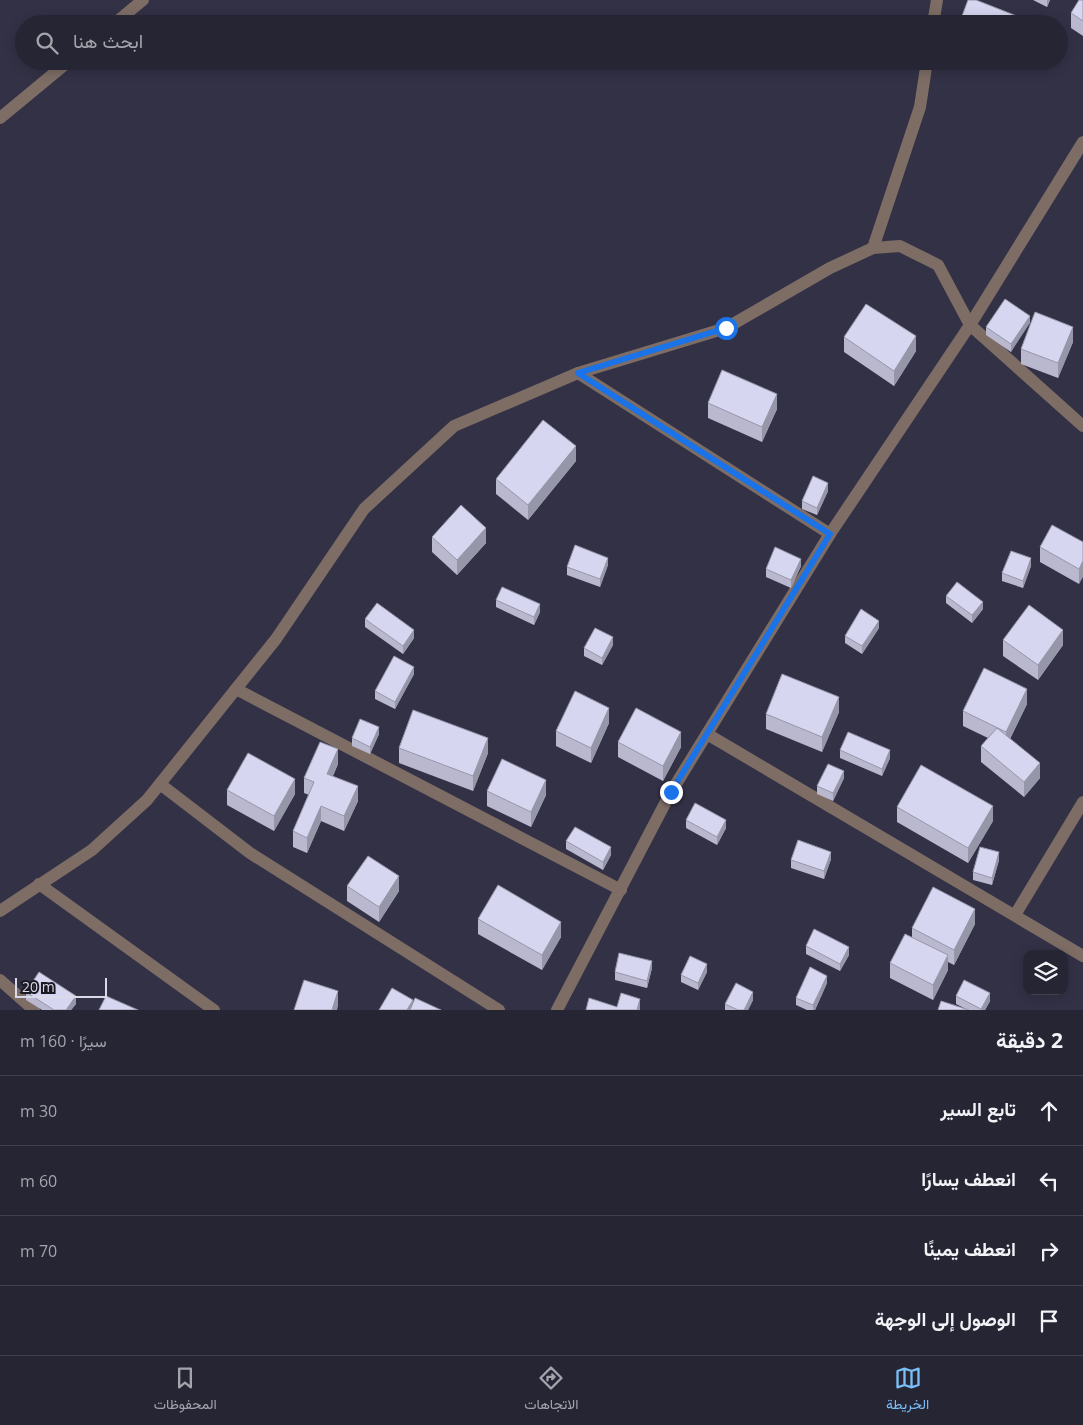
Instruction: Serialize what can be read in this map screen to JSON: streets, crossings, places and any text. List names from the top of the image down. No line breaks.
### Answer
{"scale_bar":"20 m","page":{"search":"ابحث هنا","scale":"20 m","heading":["2 دقيقة","سيرًا · 160 m"],"list":[["تابع السير","30 m"],["انعطف يسارًا","60 m"],["انعطف يمينًا","70 m"],"الوصول إلى الوجهة"],"nav":["الخريطة","الاتجاهات","المحفوظات"]}}
